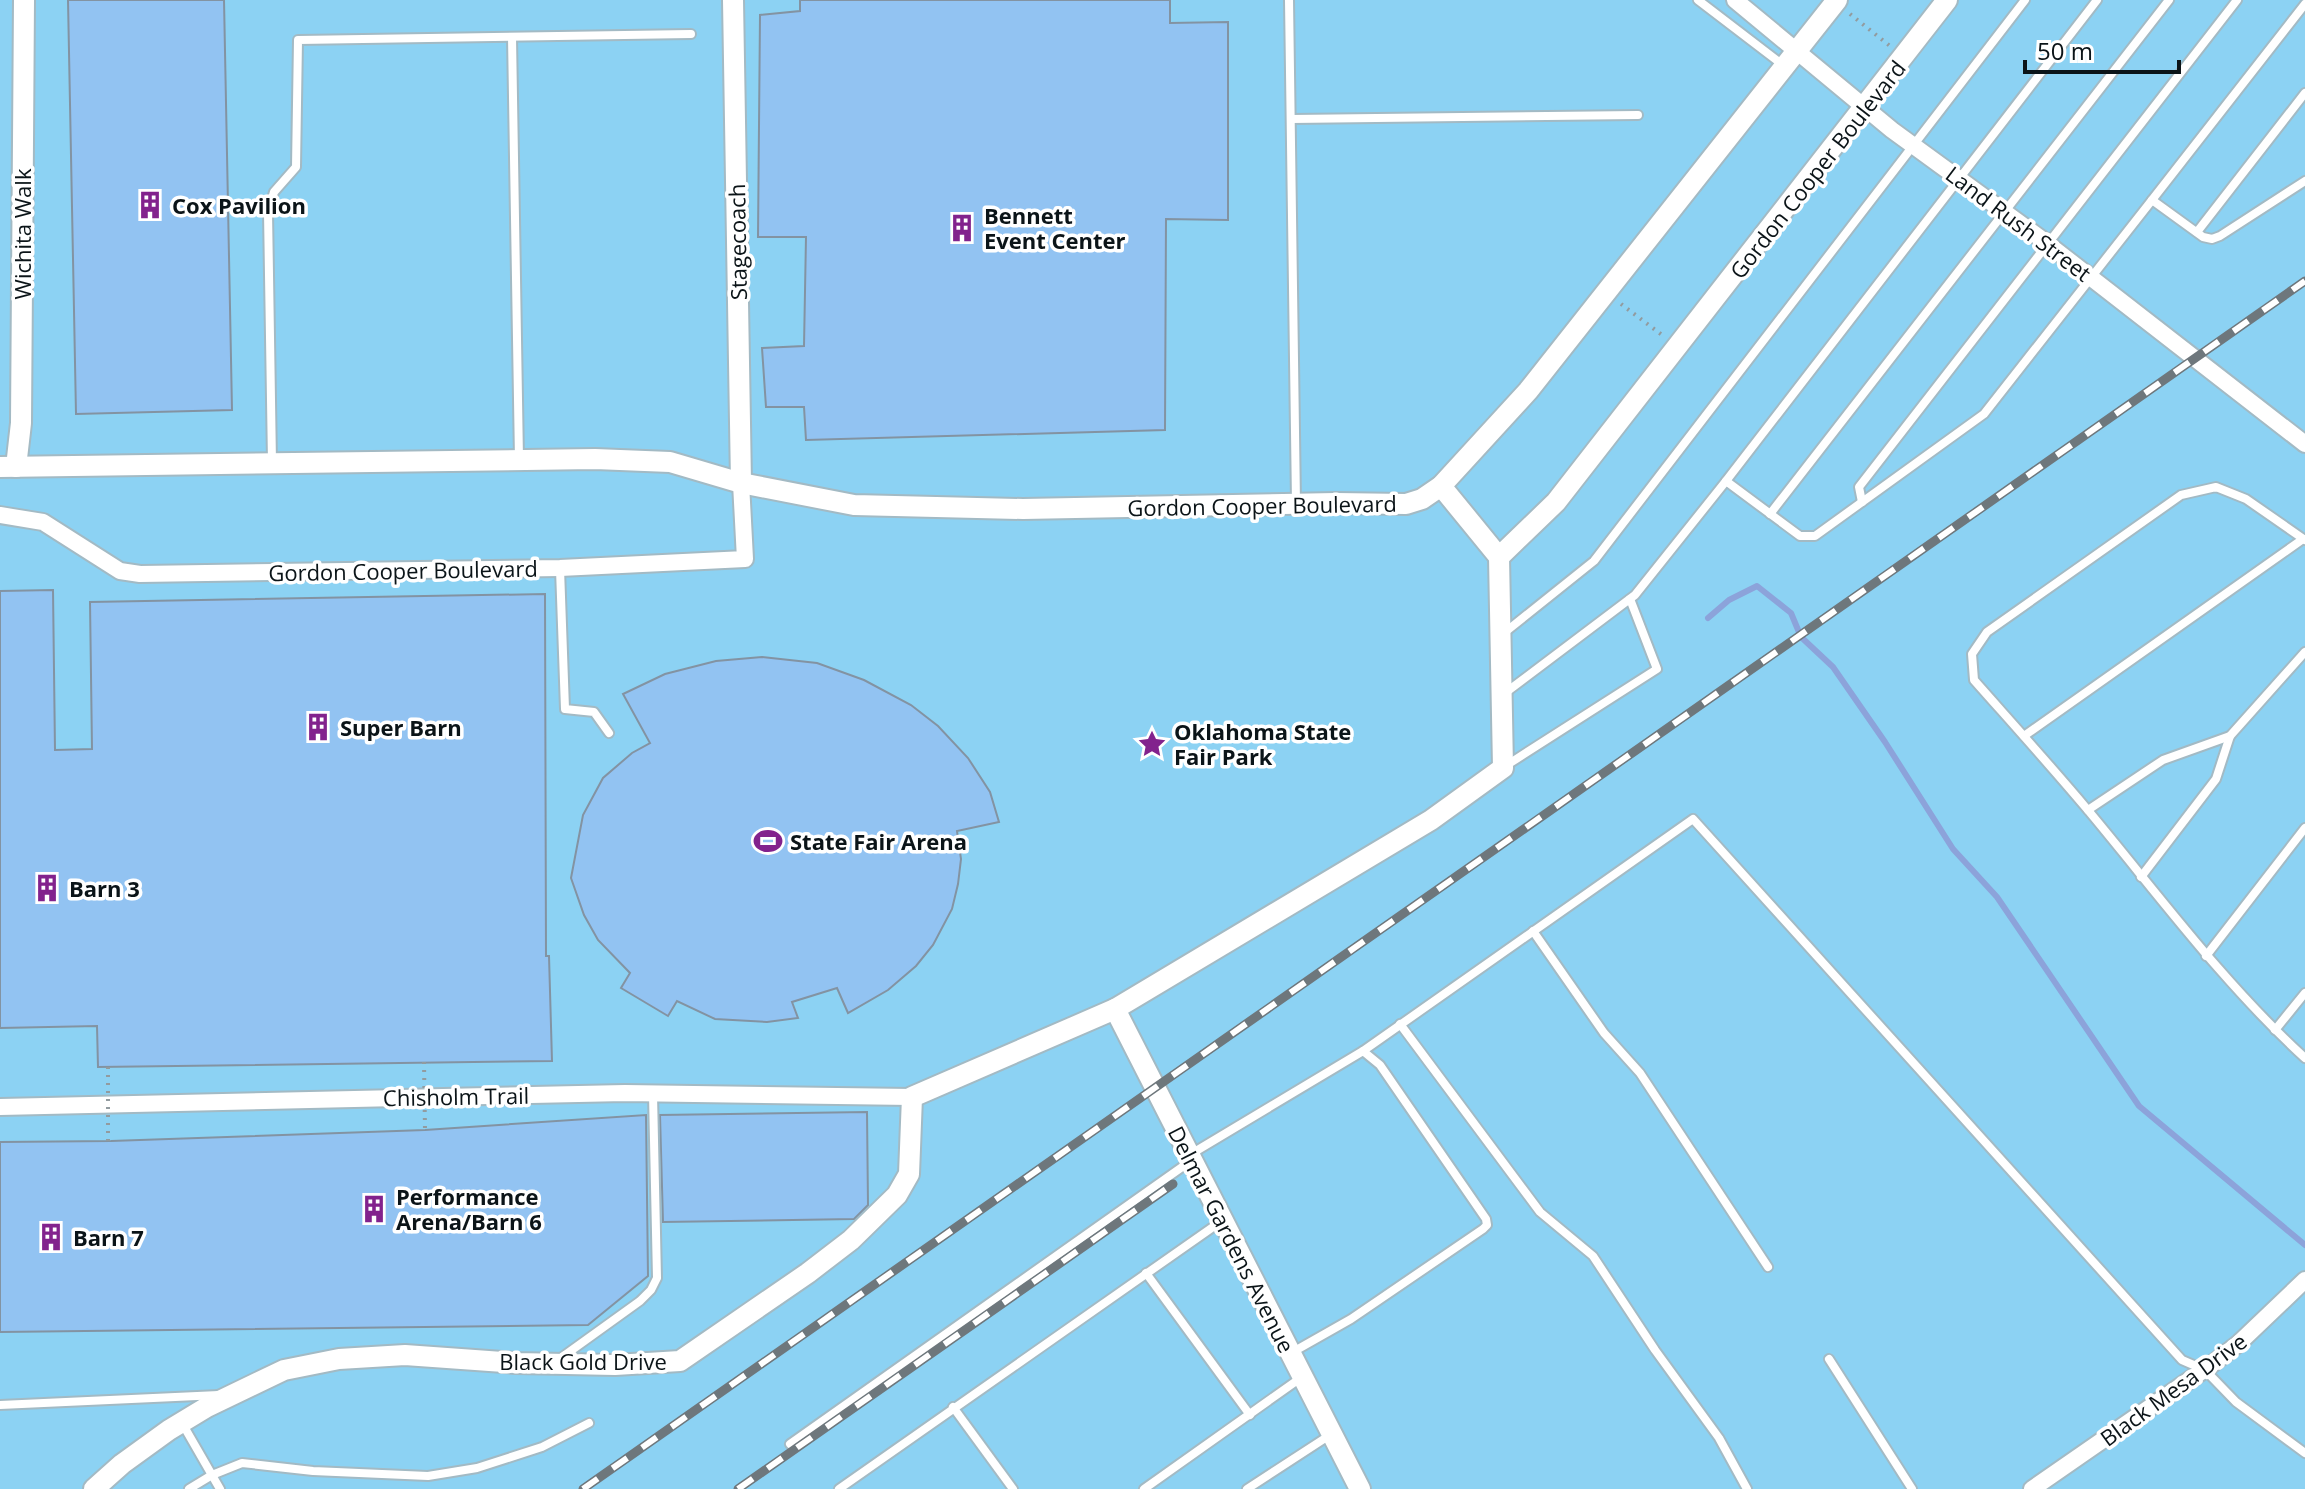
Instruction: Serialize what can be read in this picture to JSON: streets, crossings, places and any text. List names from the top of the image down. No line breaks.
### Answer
{"streets":{"street":["Gordon Cooper Boulevard","Land Rush Street","Wichita Walk","Stagecoach","Chisholm Trail","Delmar Gardens Avenue","Black Gold Drive","Black Mesa Drive"]},"crossings":[["Gordon Cooper Boulevard","Land Rush Street"],["Gordon Cooper Boulevard","Wichita Walk"],["Gordon Cooper Boulevard","Stagecoach"],["Chisholm Trail","Black Gold Drive"]],"places":{"building":["Cox Pavilion","Bennett Event Center","Super Barn","Barn 3","Performance Arena/Barn 6","Barn 7"],"place":["Oklahoma State Fair Park"],"sports":["State Fair Arena"]},"scale_bar":"50 m"}
